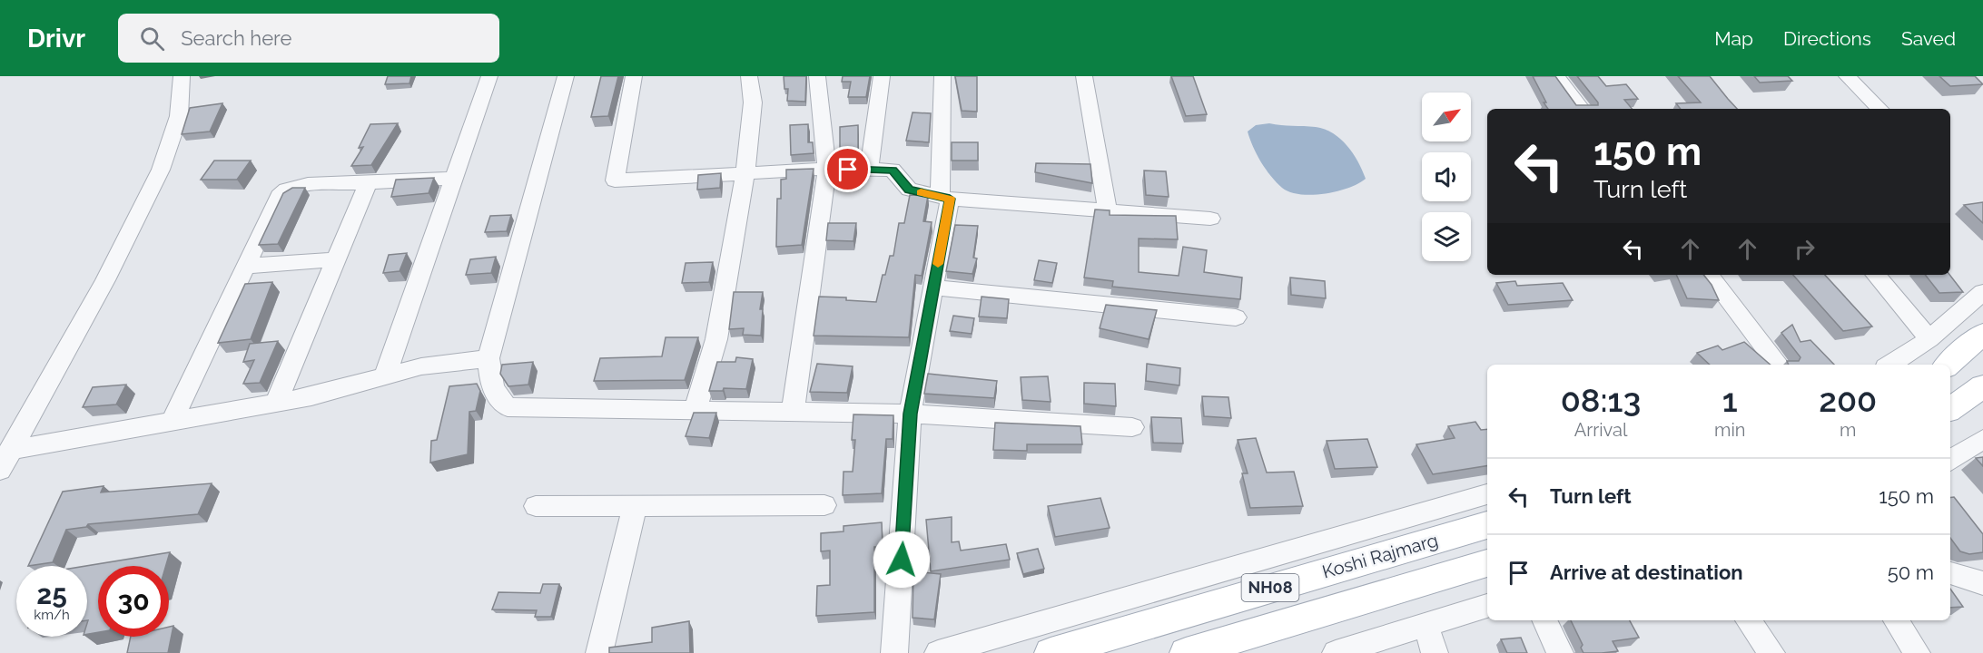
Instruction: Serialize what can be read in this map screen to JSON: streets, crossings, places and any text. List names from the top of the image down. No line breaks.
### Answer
{"streets":{"main road":["Koshi Rajmarg","NH08"]},"north":"top right","page":{"header":"Drivr","search":"Search here","nav":["Map","Directions","Saved"],"turn":["150 m","Turn left"],"eta":["08:13","Arrival","1","min","200","m"],"list":[{"name":"Turn left","value":"150 m"},{"name":"Arrive at destination","value":"50 m"}],"speed":"25 km/h","limit":"30"}}
